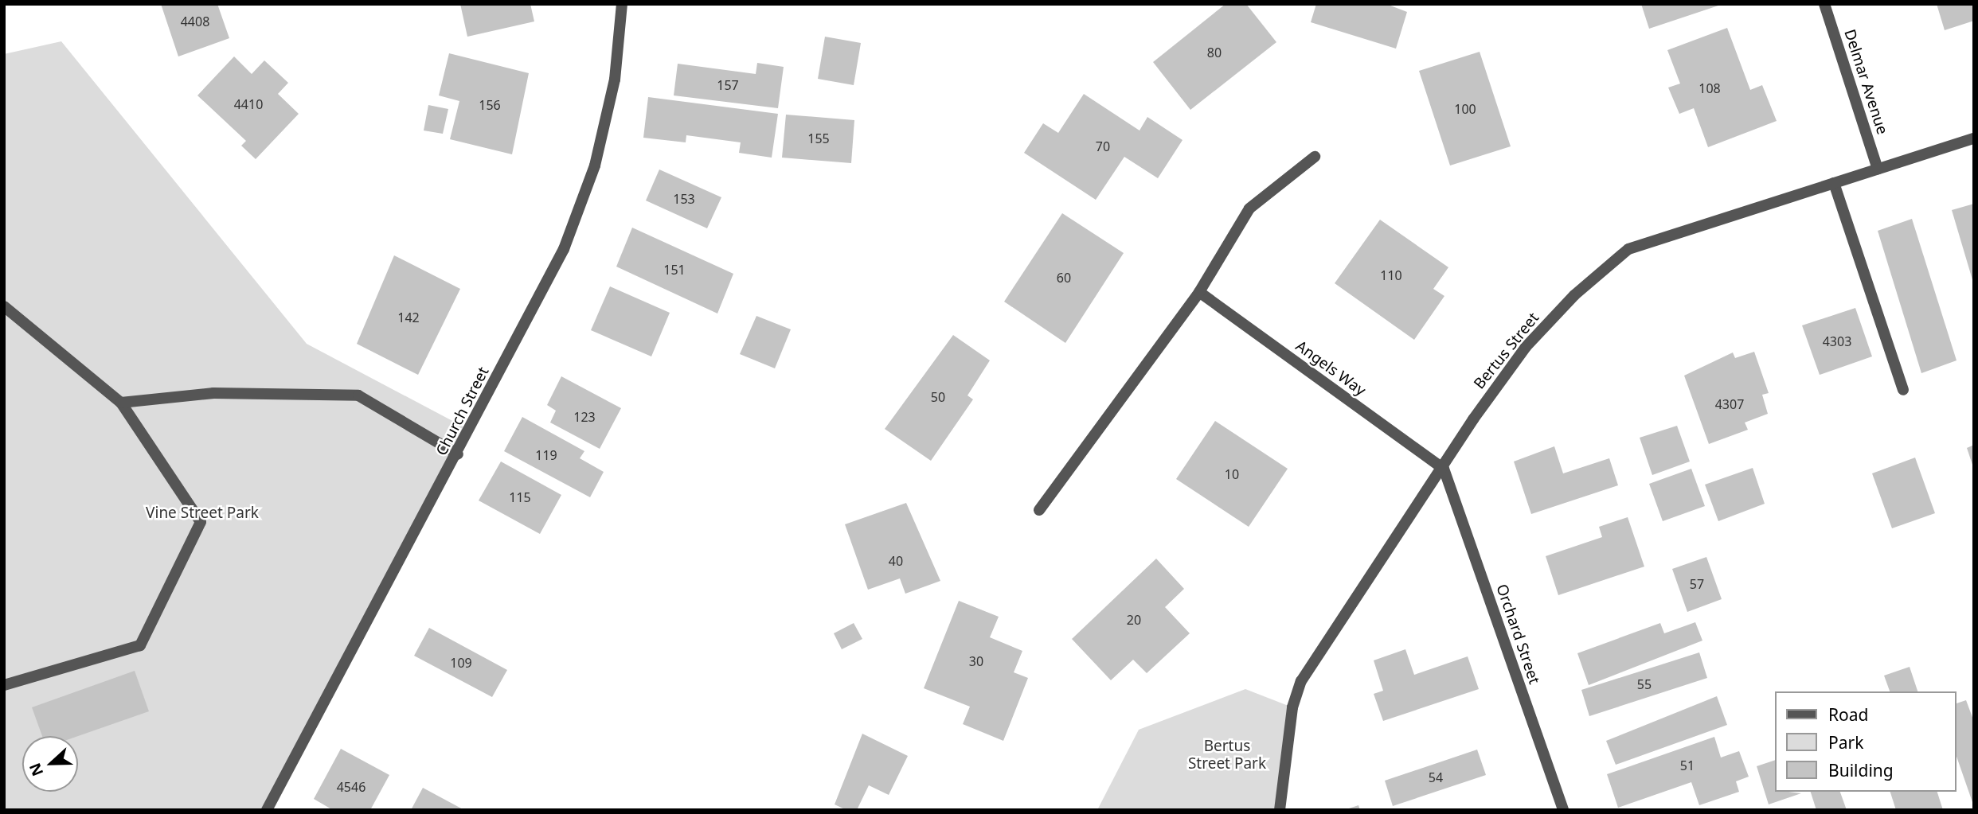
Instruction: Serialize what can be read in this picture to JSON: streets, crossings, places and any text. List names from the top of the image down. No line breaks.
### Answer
{"streets":{"street":["Delmar Avenue","Bertus Street","Angels Way","Church Street","Orchard Street"]},"crossings":[["Delmar Avenue","Bertus Street"],["Bertus Street","Angels Way"],["Bertus Street","Orchard Street"],["Angels Way","Orchard Street"]],"parks":["Vine Street Park","Bertus Street Park"],"house_numbers":["4408","80","157","108","4410","156","100","155","70","153","151","110","60","142","4303","50","4307","123","119","10","115","40","57","20","30","109","55","51","54","4546"],"legend":["Road","Park","Building"],"north":"left"}
